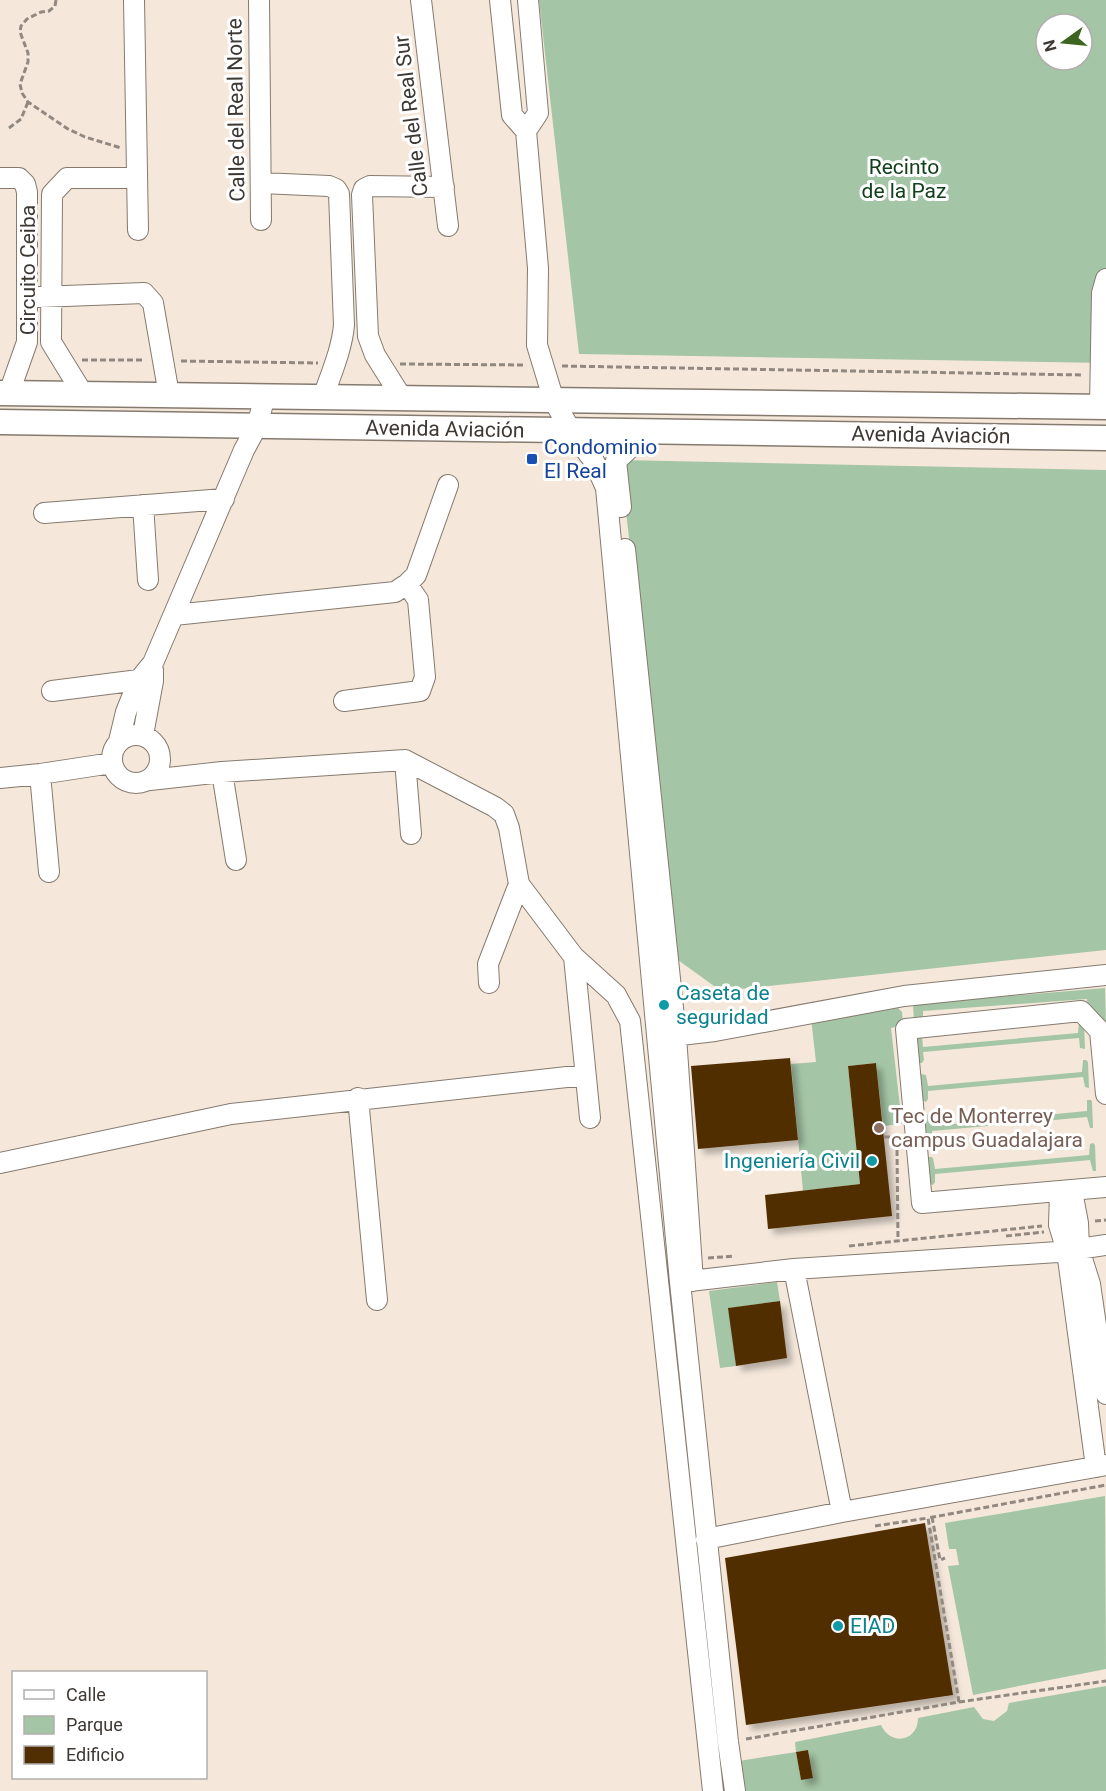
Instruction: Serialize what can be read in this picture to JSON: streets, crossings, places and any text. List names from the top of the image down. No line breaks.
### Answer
{"streets":{"main road":["Avenida Aviación"],"street":["Calle del Real Norte","Calle del Real Sur","Circuito Ceiba"]},"crossings":[["Circuito Ceiba","Avenida Aviación"]],"parks":["Recinto de la Paz"],"places":{"transit":["Condominio El Real"],"other":["Caseta de seguridad","Tec de Monterrey campus Guadalajara","Ingeniería Civil","EIAD"]},"legend":["Calle","Parque","Edificio"],"north":"left"}
